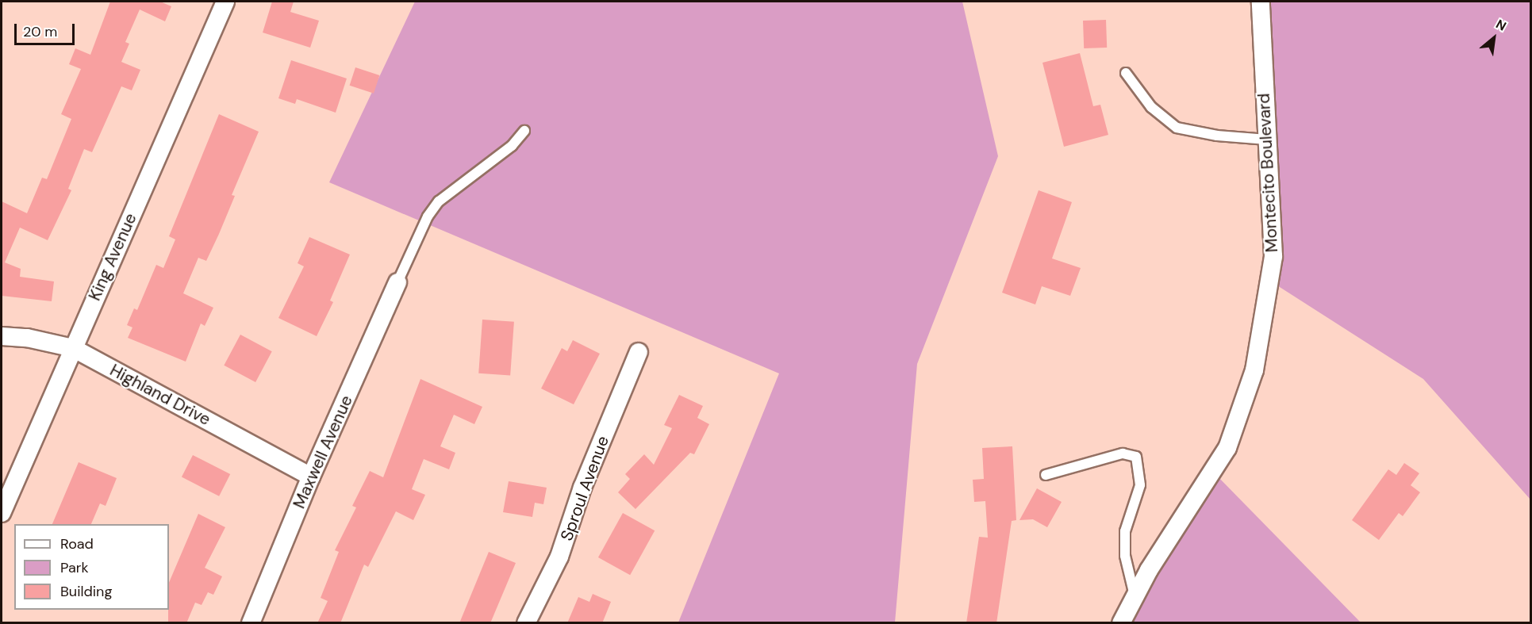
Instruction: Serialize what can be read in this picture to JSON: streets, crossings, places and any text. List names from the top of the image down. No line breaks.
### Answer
{"streets":{"street":["Montecito Boulevard","King Avenue","Highland Drive","Maxwell Avenue","Sproul Avenue"]},"crossings":[["King Avenue","Highland Drive"],["Highland Drive","Maxwell Avenue"]],"legend":["Road","Park","Building"],"scale_bar":"20 m","north":"top right"}
